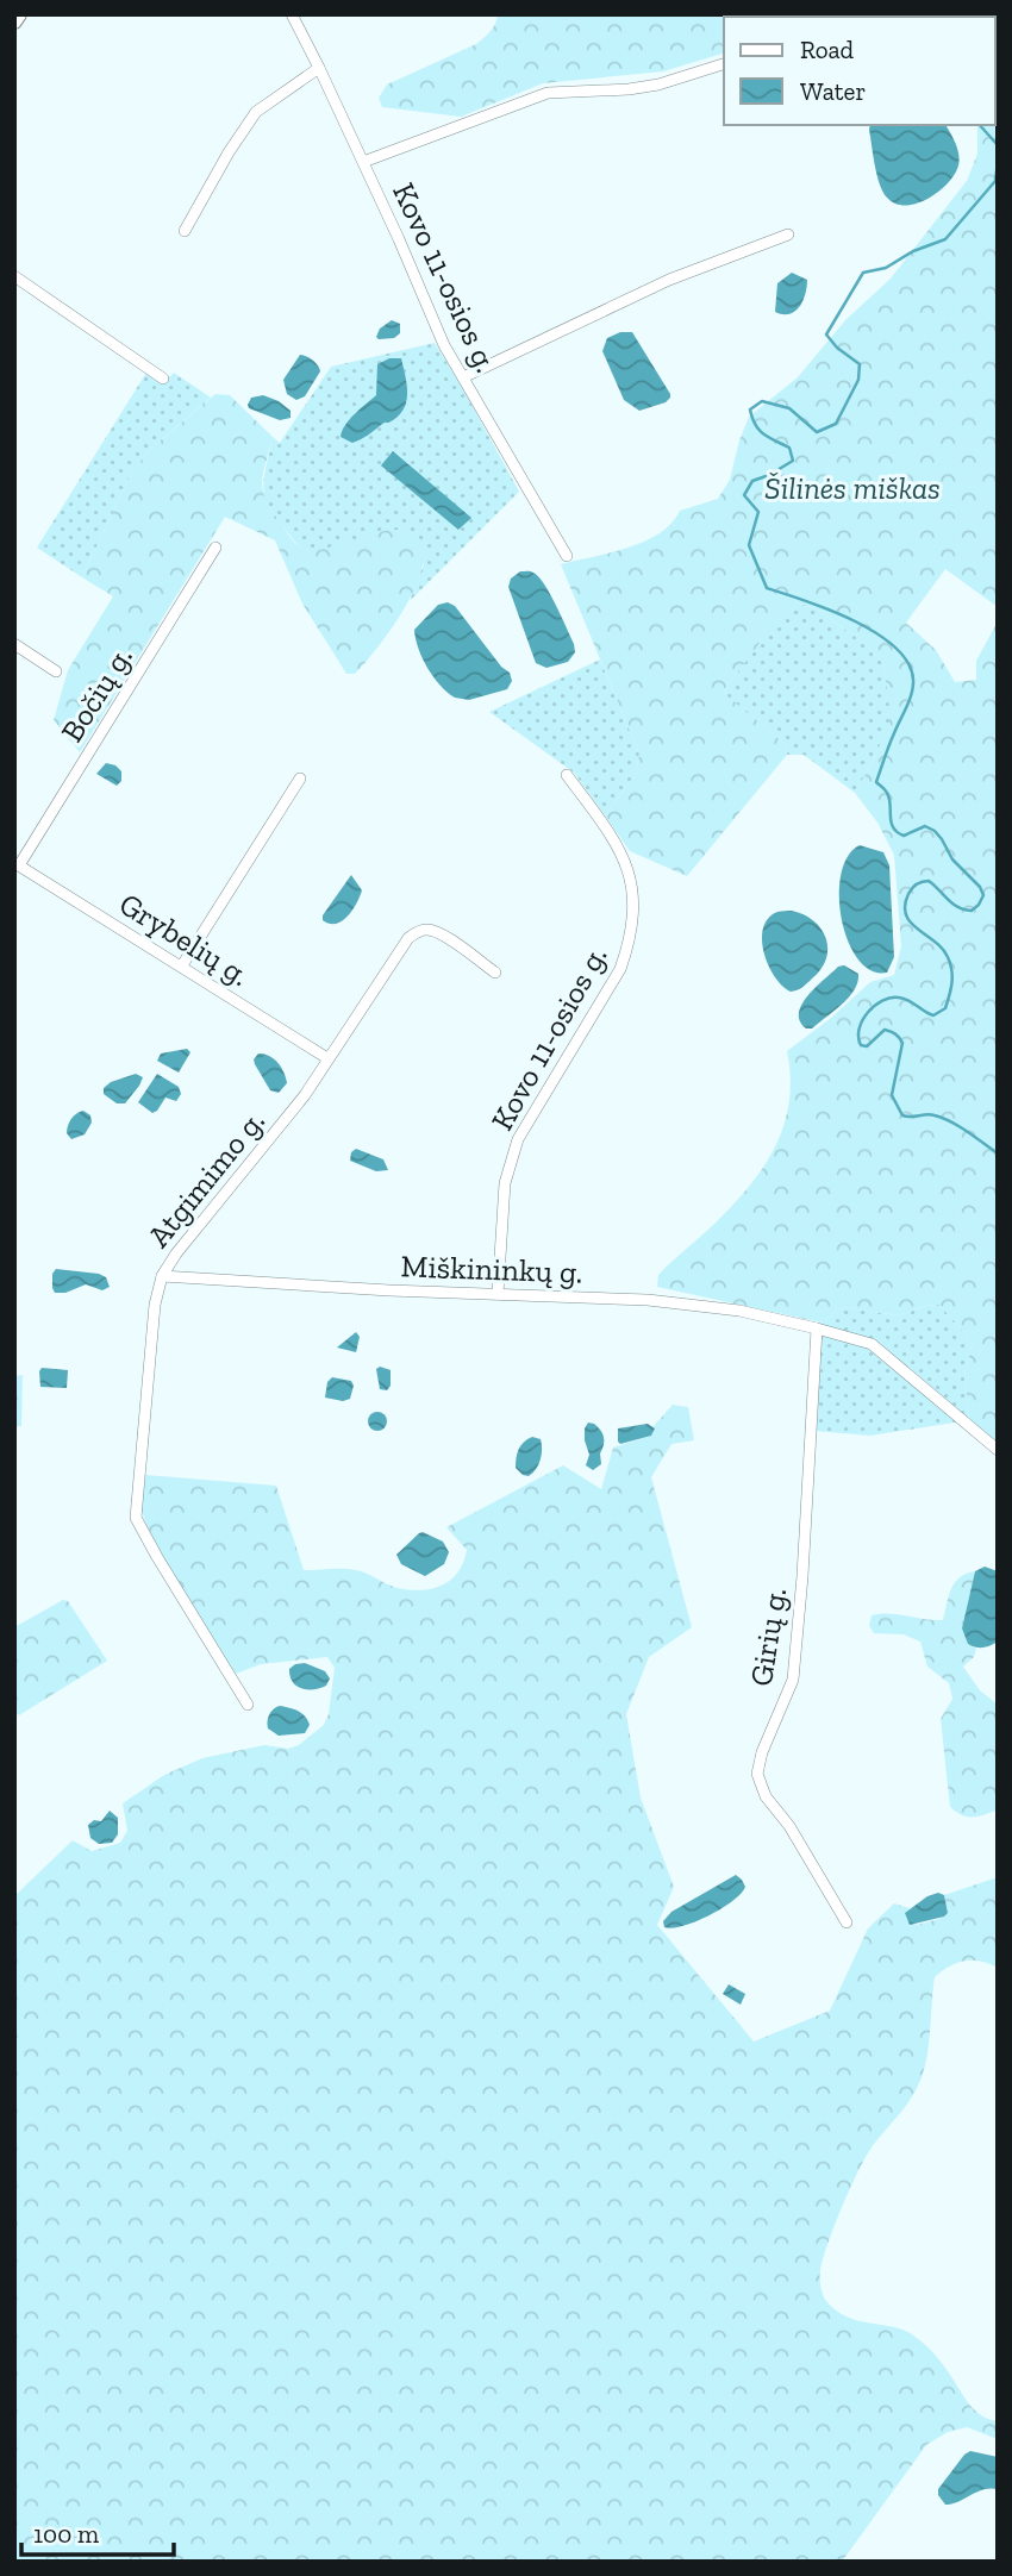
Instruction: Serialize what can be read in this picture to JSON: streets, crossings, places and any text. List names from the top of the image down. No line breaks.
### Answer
{"streets":{"street":["Kovo 11-osios g.","Bočių g.","Grybelių g.","Atgimimo g.","Miškininkų g.","Girių g."]},"crossings":[["Kovo 11-osios g.","Miškininkų g."],["Bočių g.","Grybelių g."],["Grybelių g.","Atgimimo g."],["Atgimimo g.","Miškininkų g."],["Miškininkų g.","Girių g."]],"parks":["Šilinės miškas"],"legend":["Road","Water"],"scale_bar":"100 m"}
